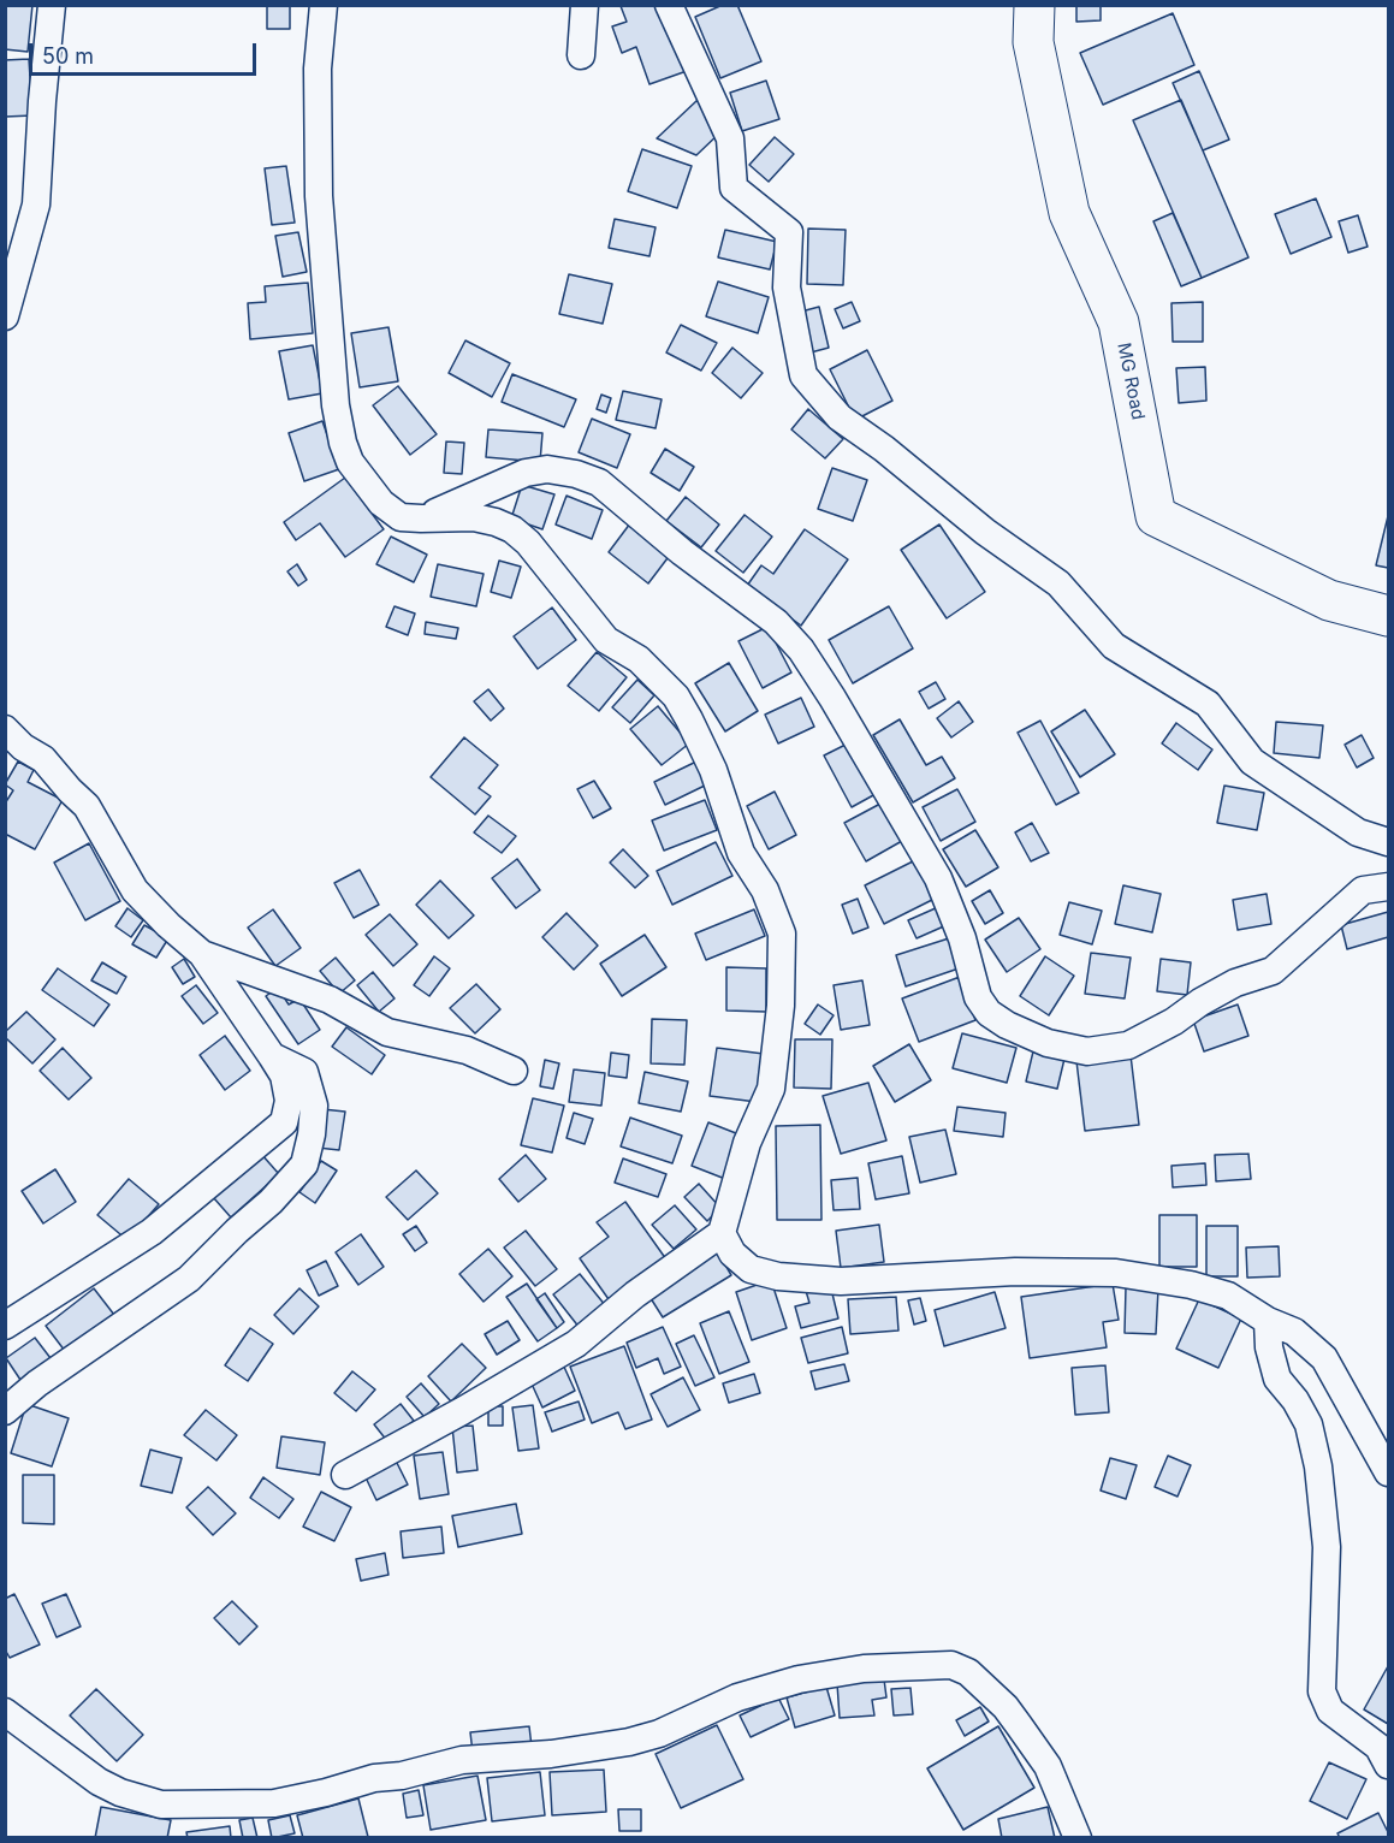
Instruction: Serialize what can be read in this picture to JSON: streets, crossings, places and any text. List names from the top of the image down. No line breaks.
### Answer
{"streets":{"main road":["MG Road"]},"scale_bar":"50 m"}
